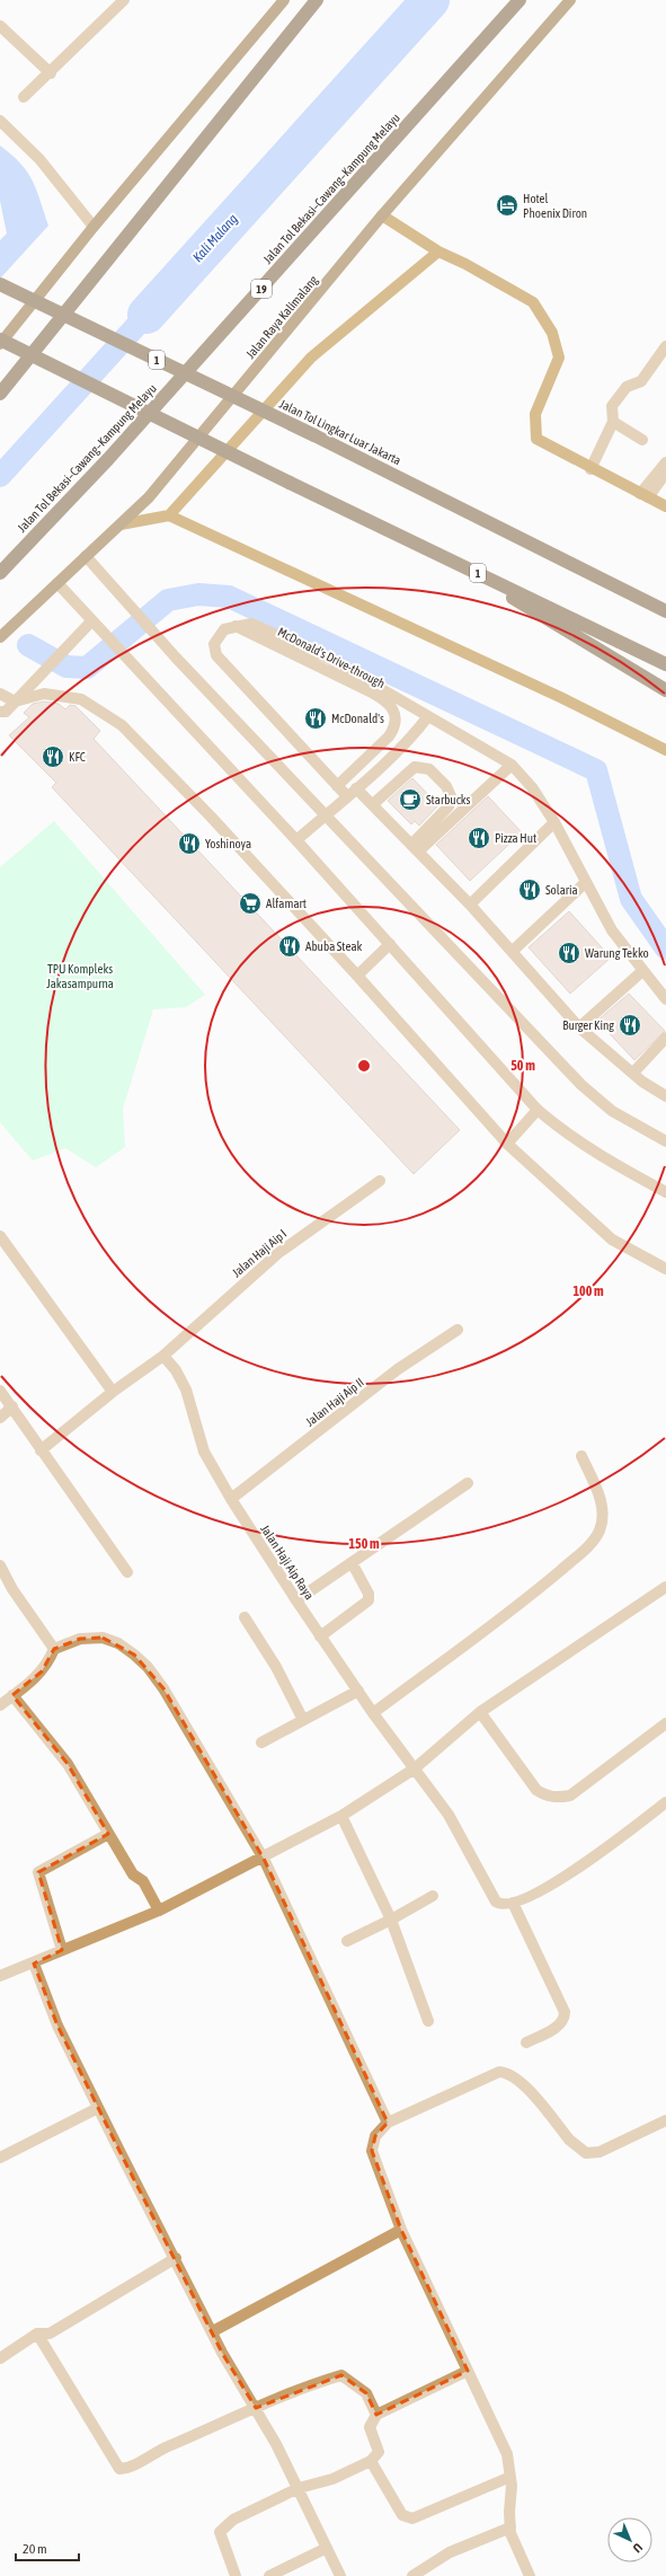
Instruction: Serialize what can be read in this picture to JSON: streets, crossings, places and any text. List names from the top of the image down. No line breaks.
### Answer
{"streets":{"highway":["Jalan Tol Bekasi–Cawang–Kampung Melayu","19","1","Jalan Tol Lingkar Luar Jakarta"],"main road":["Jalan Raya Kalimalang"],"street":["McDonald's Drive-through","Jalan Haji Aip I","Jalan Haji Aip II","Jalan Haji Aip Raya"]},"crossings":[["Jalan Haji Aip I","Jalan Haji Aip Raya"],["Jalan Haji Aip II","Jalan Haji Aip Raya"]],"water":["Kali Malang"],"parks":["TPU Kompleks Jakasampurna"],"places":{"hotel":["Hotel Phoenix Diron"],"restaurant":["McDonald's","KFC","Pizza Hut","Yoshinoya","Solaria","Abuba Steak","Warung Tekko","Burger King"],"cafe":["Starbucks"],"supermarket":["Alfamart"]},"scale_bar":"20 m","north":"bottom right","rings":["50 m","100 m","150 m"]}
